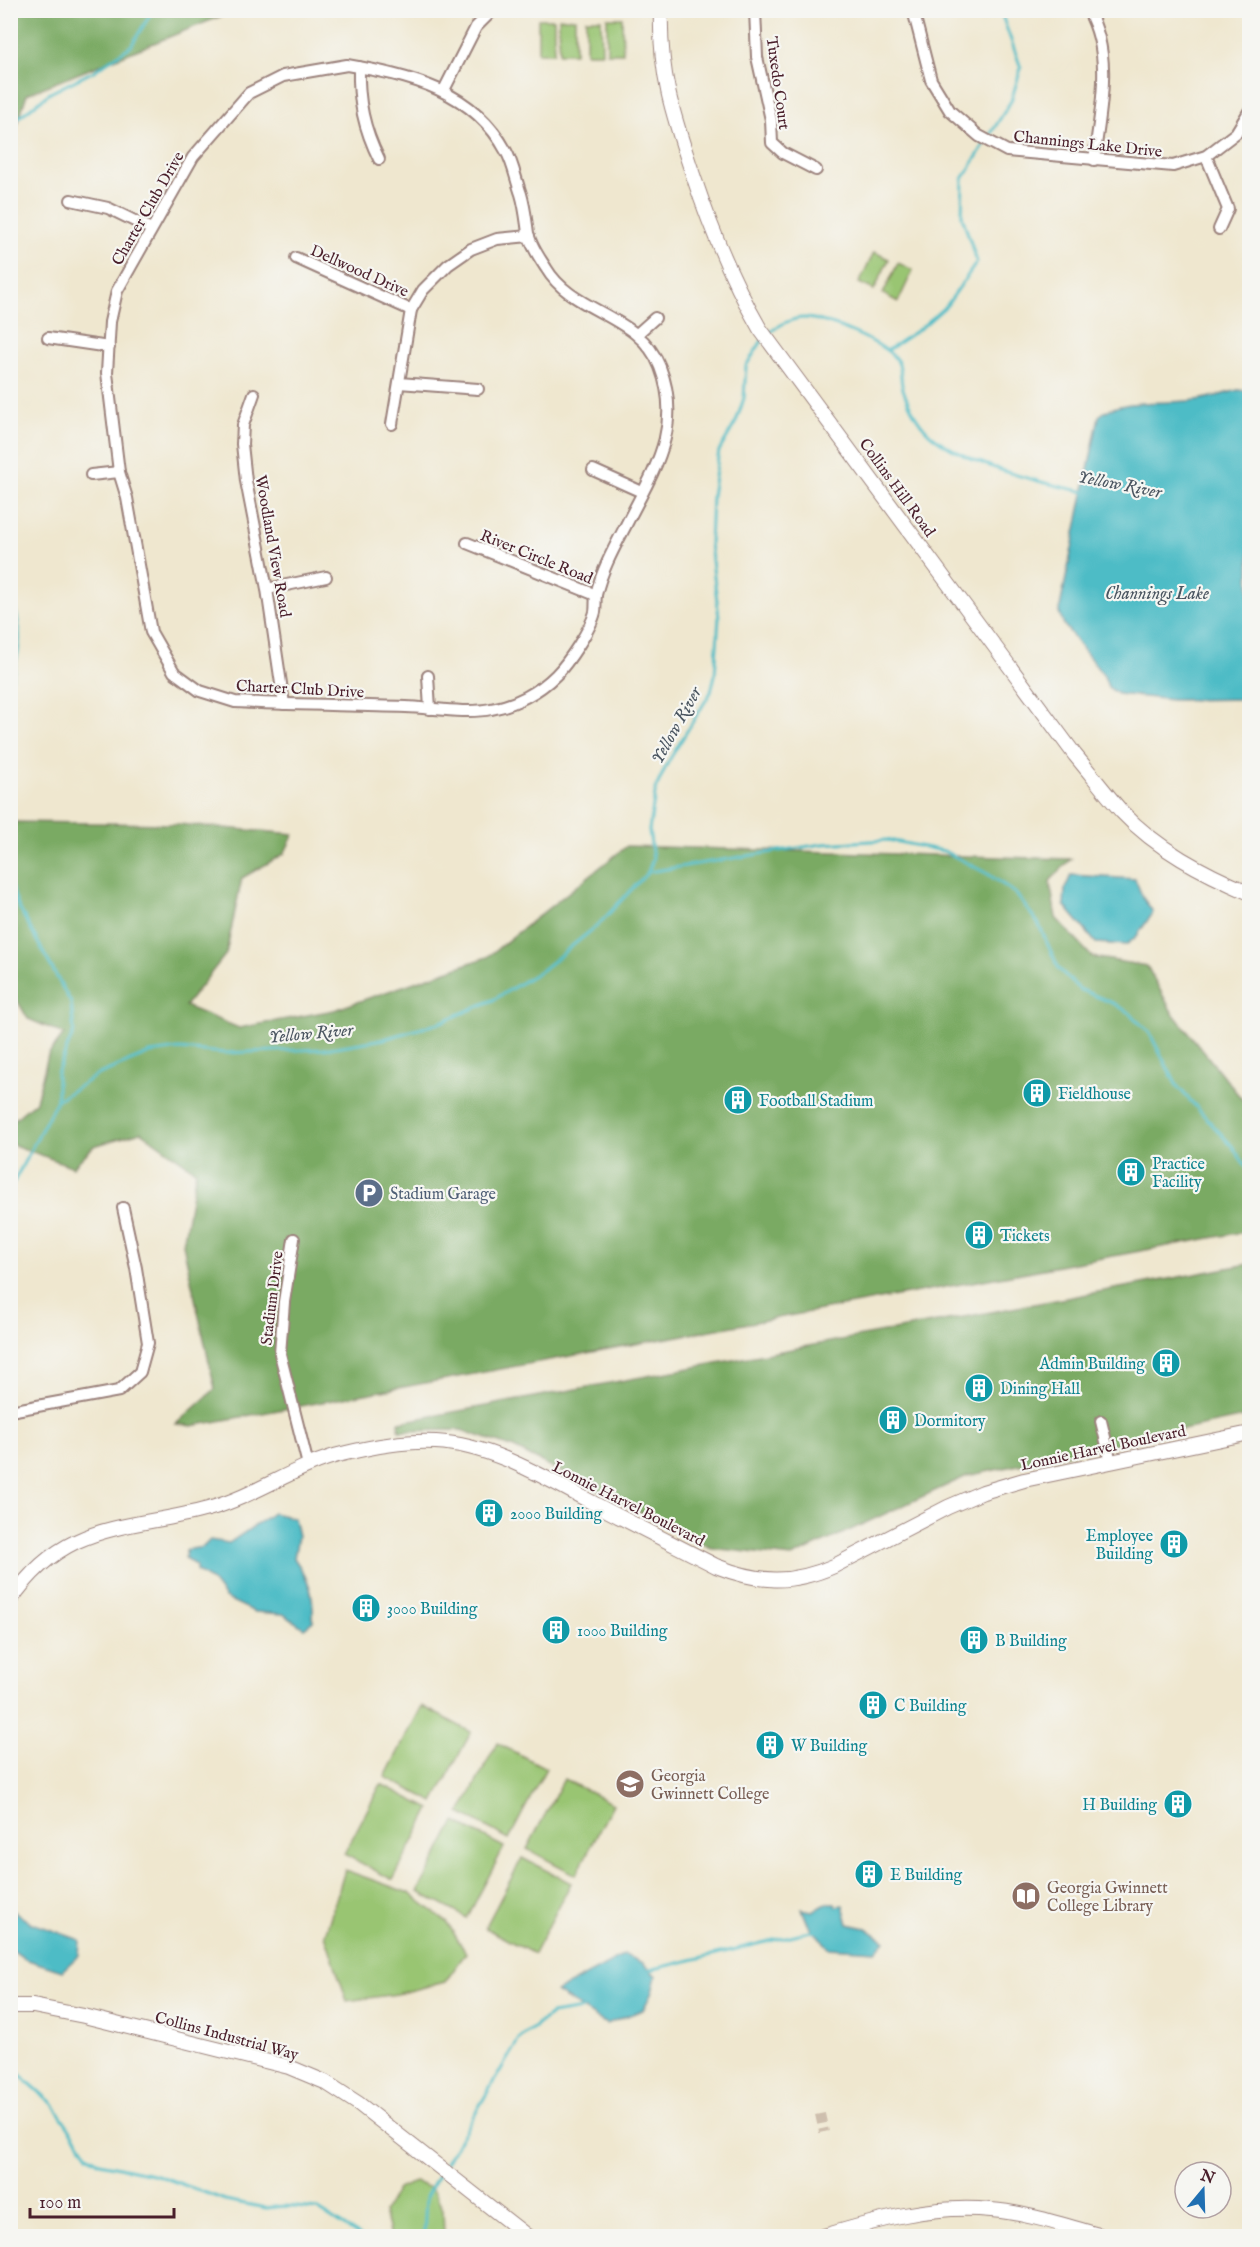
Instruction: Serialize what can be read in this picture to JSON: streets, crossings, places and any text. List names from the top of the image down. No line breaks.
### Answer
{"streets":{"street":["Tuxedo Court","Channings Lake Drive","Charter Club Drive","Dellwood Drive","Collins Hill Road","Woodland View Road","River Circle Road","Stadium Drive","Lonnie Harvel Boulevard","Collins Industrial Way"]},"crossings":[["Charter Club Drive","Woodland View Road"],["Charter Club Drive","River Circle Road"],["Stadium Drive","Lonnie Harvel Boulevard"]],"water":["Yellow River","Channings Lake"],"places":{"building":["Fieldhouse","Football Stadium","Practice Facility","Tickets","Admin Building","Dining Hall","Dormitory","2000 Building","Employee Building","3000 Building","1000 Building","B Building","C Building","W Building","H Building","E Building"],"parking":["Stadium Garage"],"school or university":["Georgia Gwinnett College"],"library":["Georgia Gwinnett College Library"]},"scale_bar":"100 m","north":"top"}
